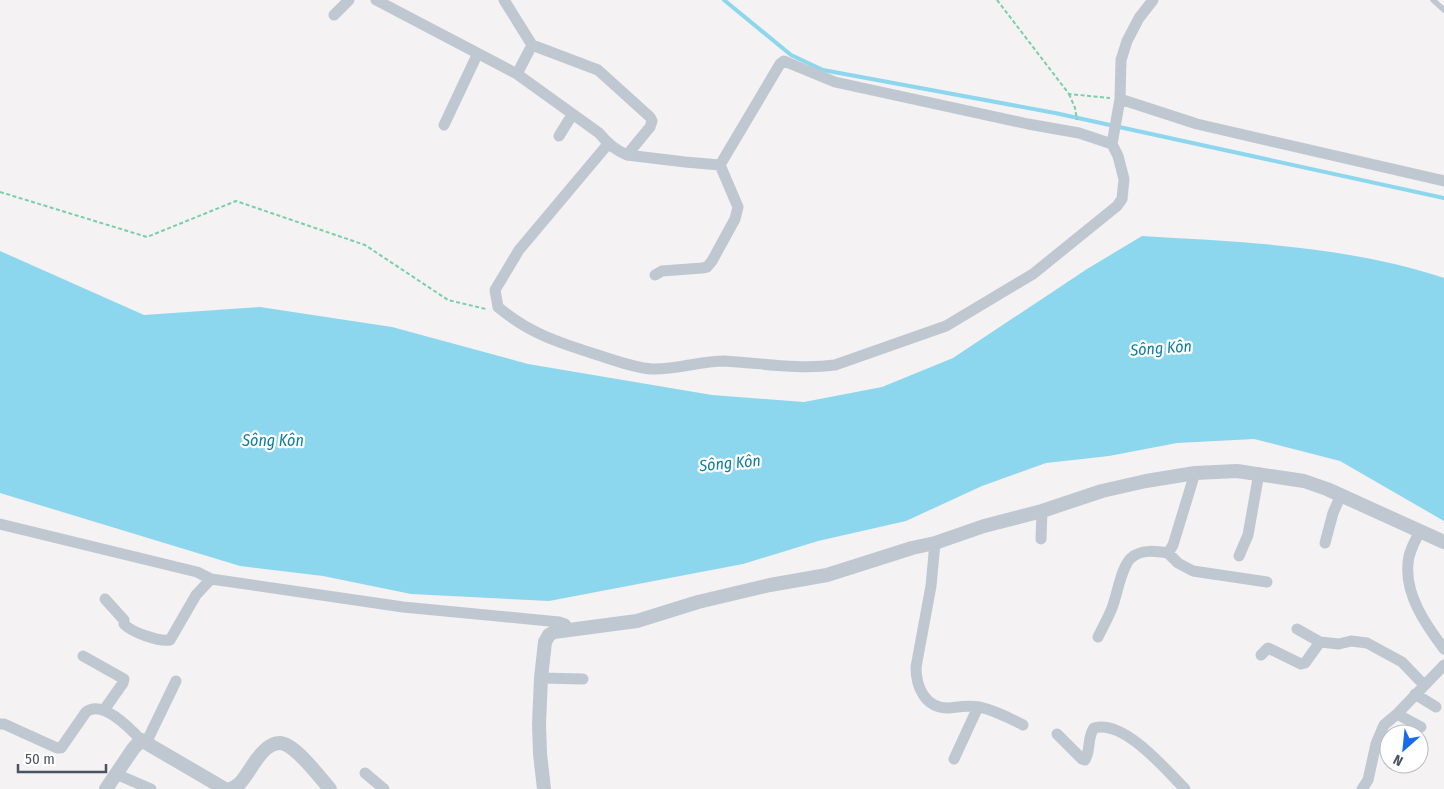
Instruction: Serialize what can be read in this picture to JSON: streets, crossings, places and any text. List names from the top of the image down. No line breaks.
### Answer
{"water":["Sông Kôn"],"scale_bar":"50 m","north":"bottom left"}
